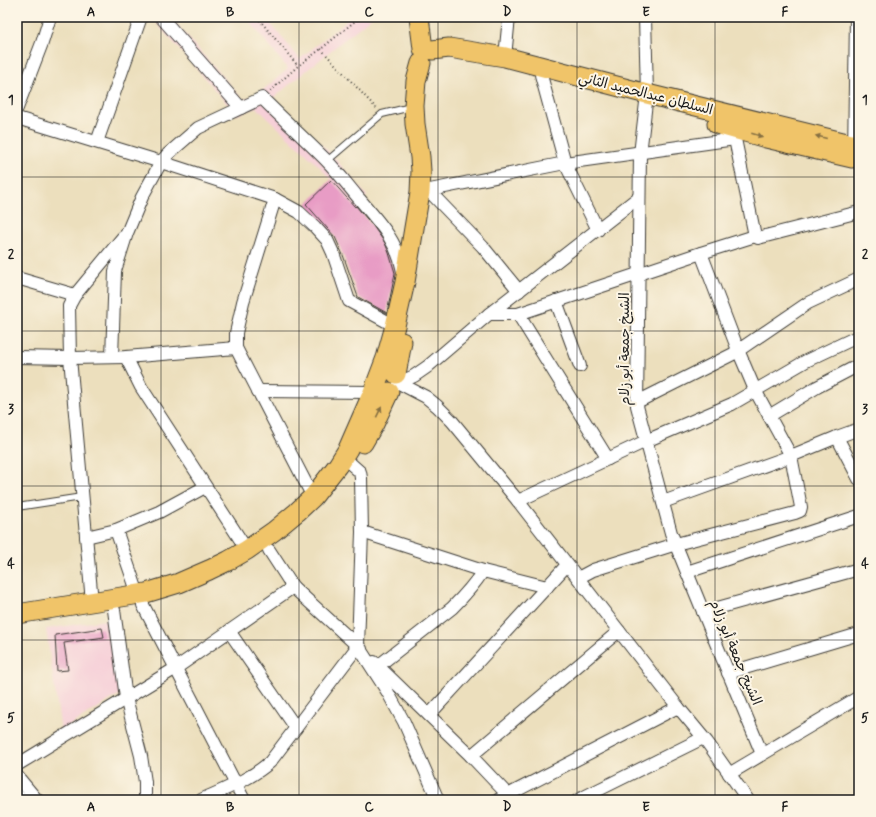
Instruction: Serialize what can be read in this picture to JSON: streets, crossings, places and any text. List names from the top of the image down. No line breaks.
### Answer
{"streets":{"main road":["السلطان عبدالحميد الثاني"],"street":["الشيخ جمعة أبو زلام"]},"crossings":[["السلطان عبدالحميد الثاني","الشيخ جمعة أبو زلام"]],"grid":{"columns":["A","B","C","D","E","F"],"rows":["1","2","3","4","5"]}}
